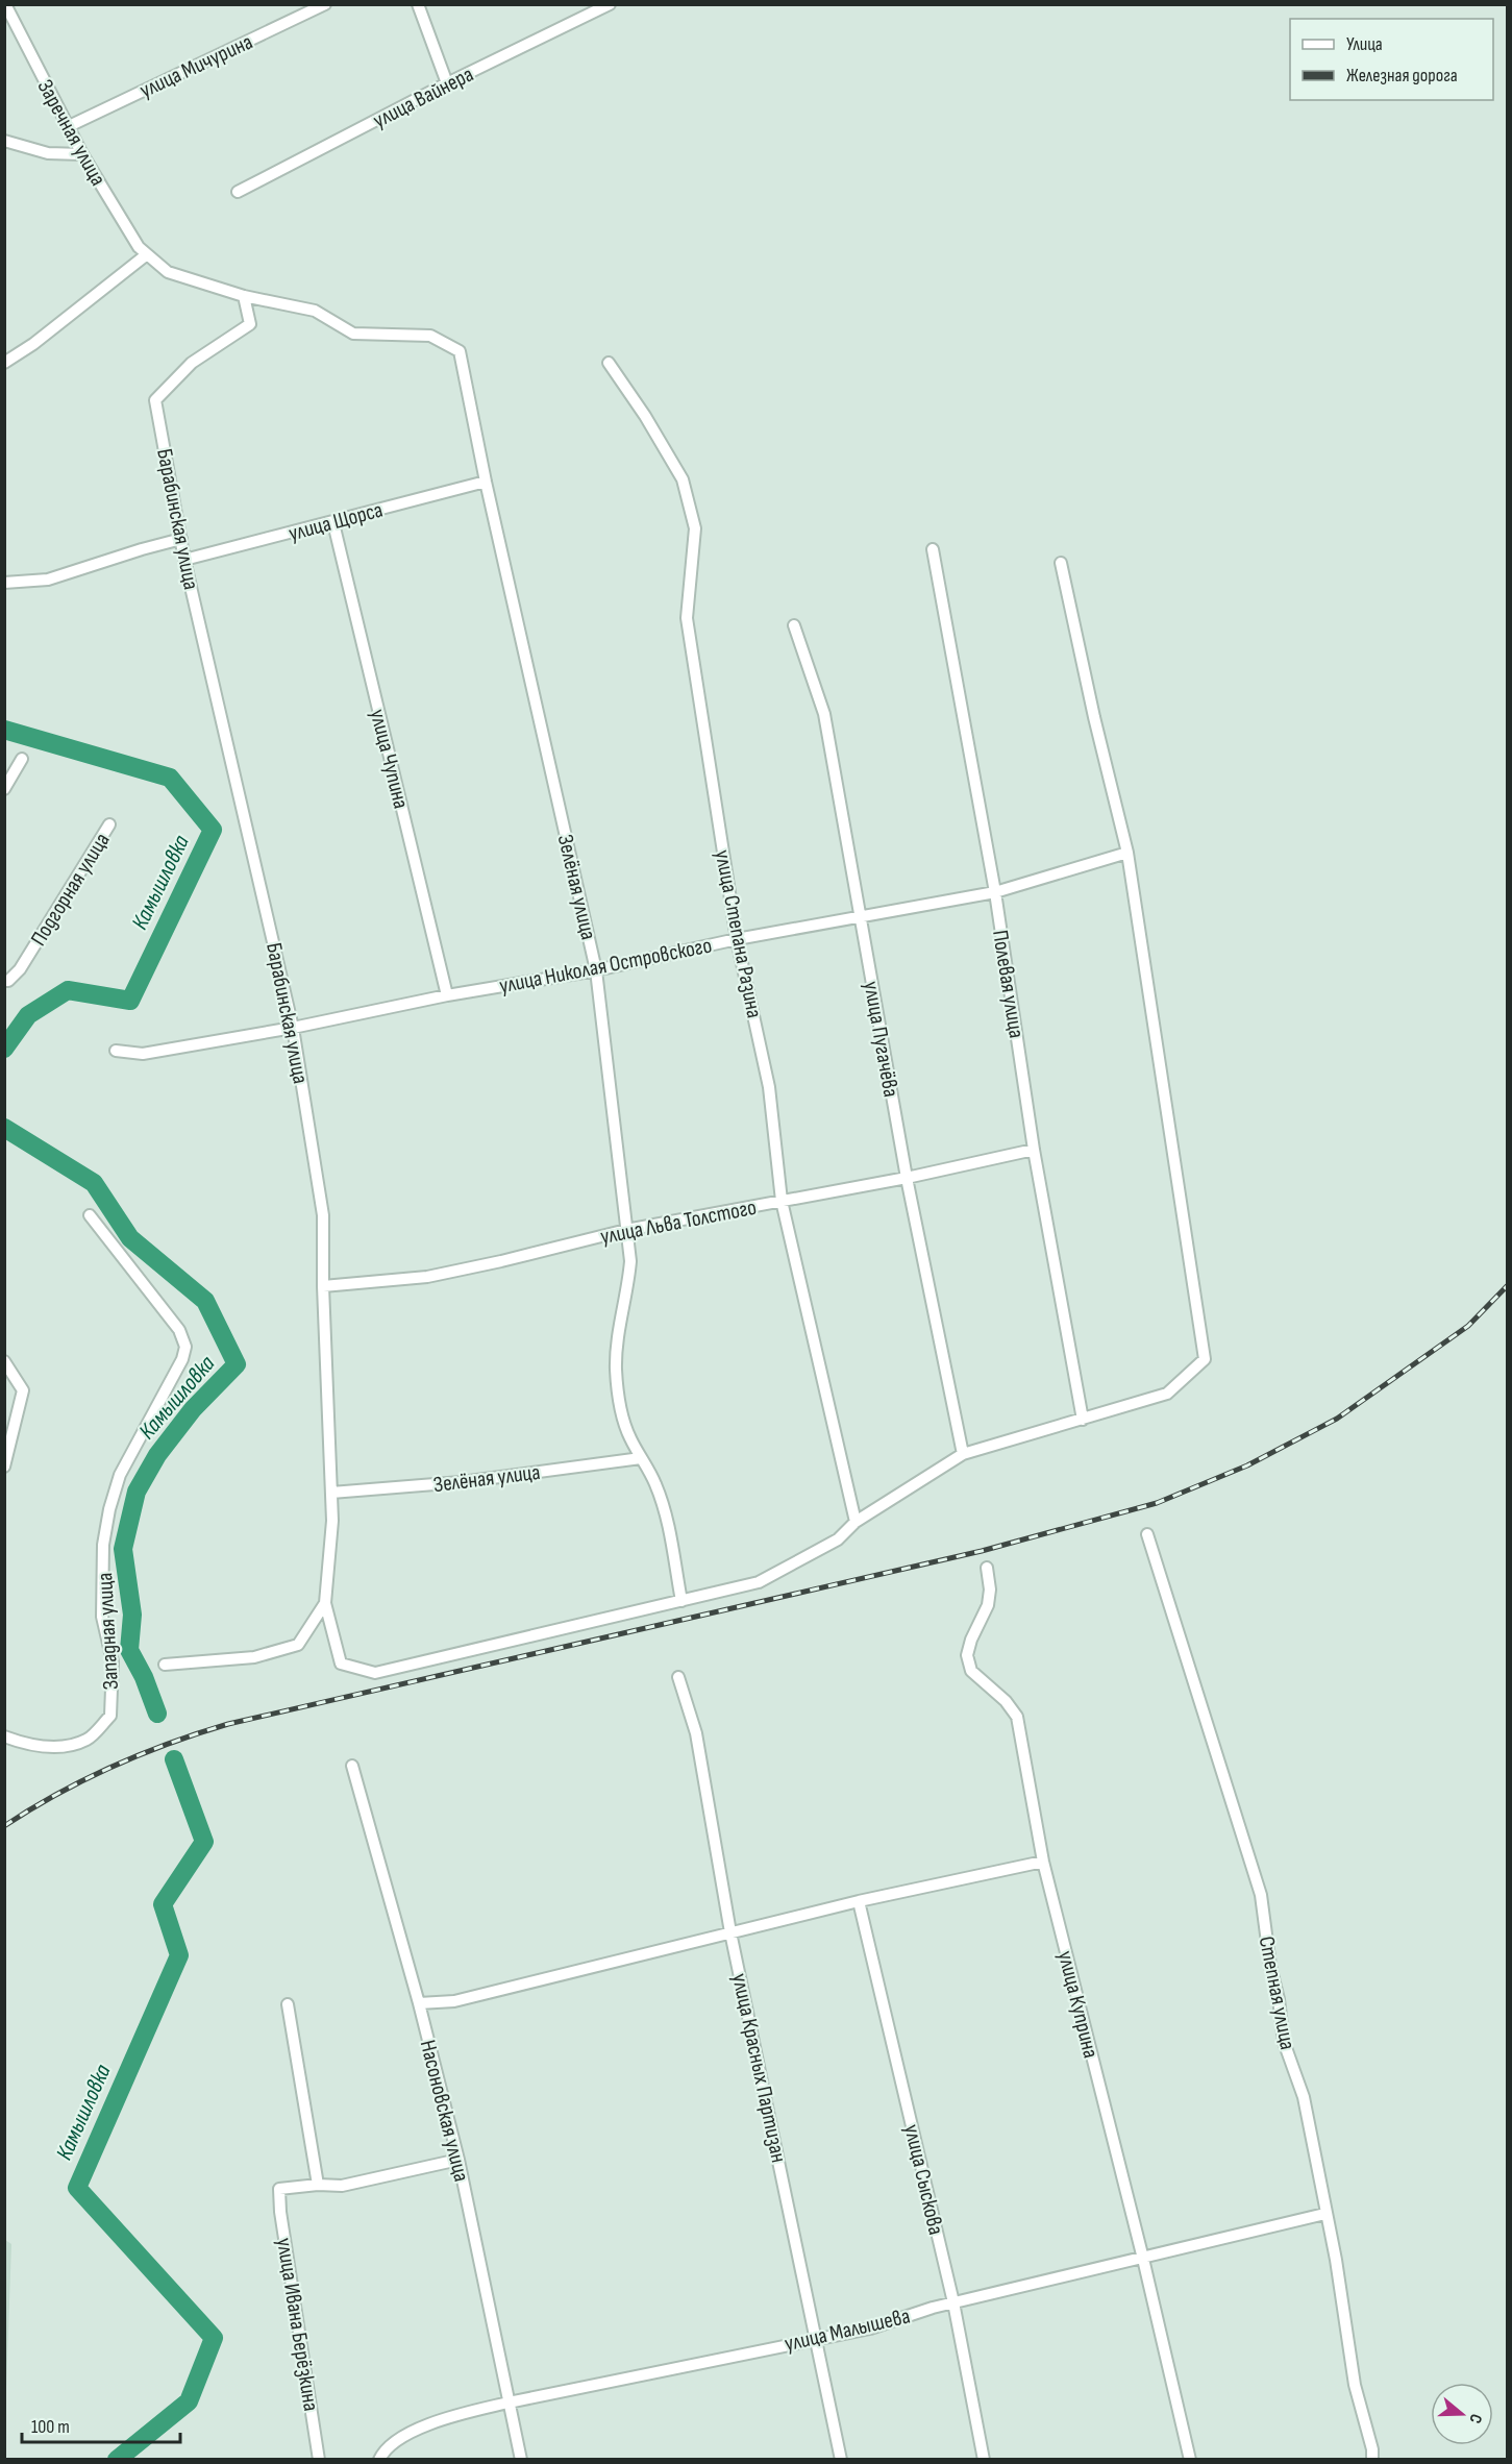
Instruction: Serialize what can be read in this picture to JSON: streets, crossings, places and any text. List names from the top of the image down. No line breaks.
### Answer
{"streets":{"street":["улица Мичурина","улица Вайнера","Заречная улица","Барабинская улица","улица Щорса","улица Чупина","Зелёная улица","Подгорная улица","улица Степана Разина","улица Николая Островского","Полевая улица","улица Пугачёва","улица Льва Толстого","Западная улица","Степная улица","улица Куприна","улица Красных Партизан","Насоновская улица","улица Сыскова","улица Ивана Берёзкина","улица Малышева"]},"crossings":[["улица Мичурина","Заречная улица"],["Заречная улица","Барабинская улица"],["Заречная улица","Зелёная улица"],["Барабинская улица","улица Щорса"],["Барабинская улица","Зелёная улица"],["Барабинская улица","улица Николая Островского"],["Барабинская улица","улица Льва Толстого"],["улица Щорса","улица Чупина"],["улица Щорса","Зелёная улица"],["улица Чупина","улица Николая Островского"],["Зелёная улица","улица Николая Островского"],["Зелёная улица","улица Льва Толстого"],["улица Степана Разина","улица Николая Островского"],["улица Степана Разина","улица Льва Толстого"],["улица Николая Островского","Полевая улица"],["улица Николая Островского","улица Пугачёва"],["Полевая улица","улица Льва Толстого"],["улица Пугачёва","улица Льва Толстого"],["Степная улица","улица Малышева"],["улица Куприна","улица Малышева"],["улица Красных Партизан","улица Малышева"],["Насоновская улица","улица Малышева"],["улица Сыскова","улица Малышева"]],"water":["Камышловка"],"legend":["Улица","Железная дорога"],"scale_bar":"100 m","north":"right"}
